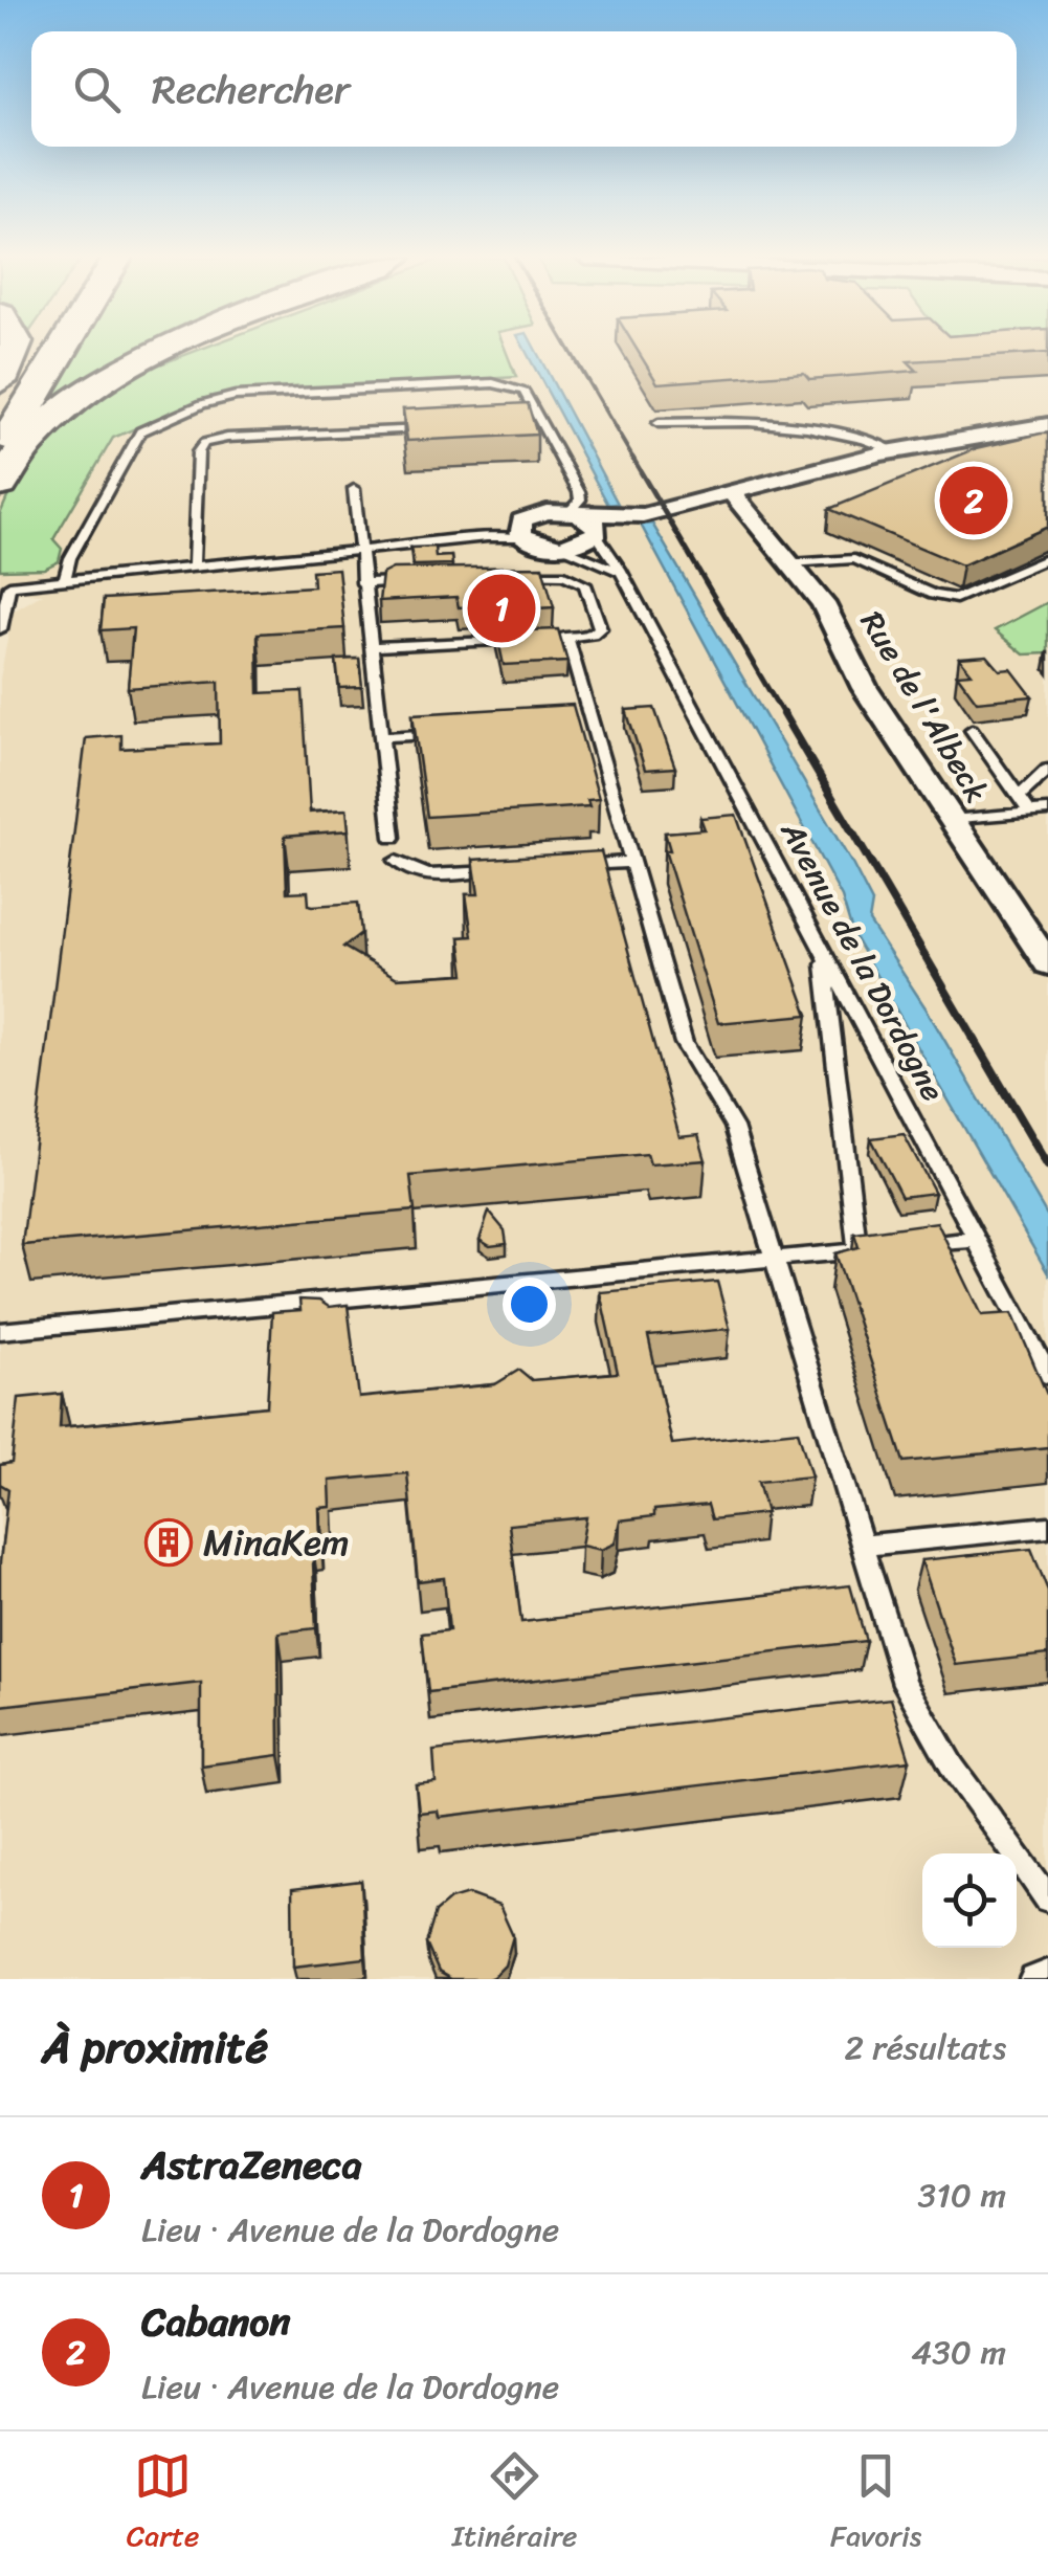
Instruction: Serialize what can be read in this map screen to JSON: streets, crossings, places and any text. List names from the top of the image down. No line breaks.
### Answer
{"streets":{"street":["Rue de l'Albeck"],"lane":["Avenue de la Dordogne"]},"places":{"building":["MinaKem"]},"page":{"search":"Rechercher","pins":["2","1"],"heading":["À proximité","2 résultats"],"list":[{"mark":"1","name":"AstraZeneca","note":"Lieu · Avenue de la Dordogne","value":"310 m"},{"mark":"2","name":"Cabanon","note":"Lieu · Avenue de la Dordogne","value":"430 m"}],"nav":["Carte","Itinéraire","Favoris"]}}
